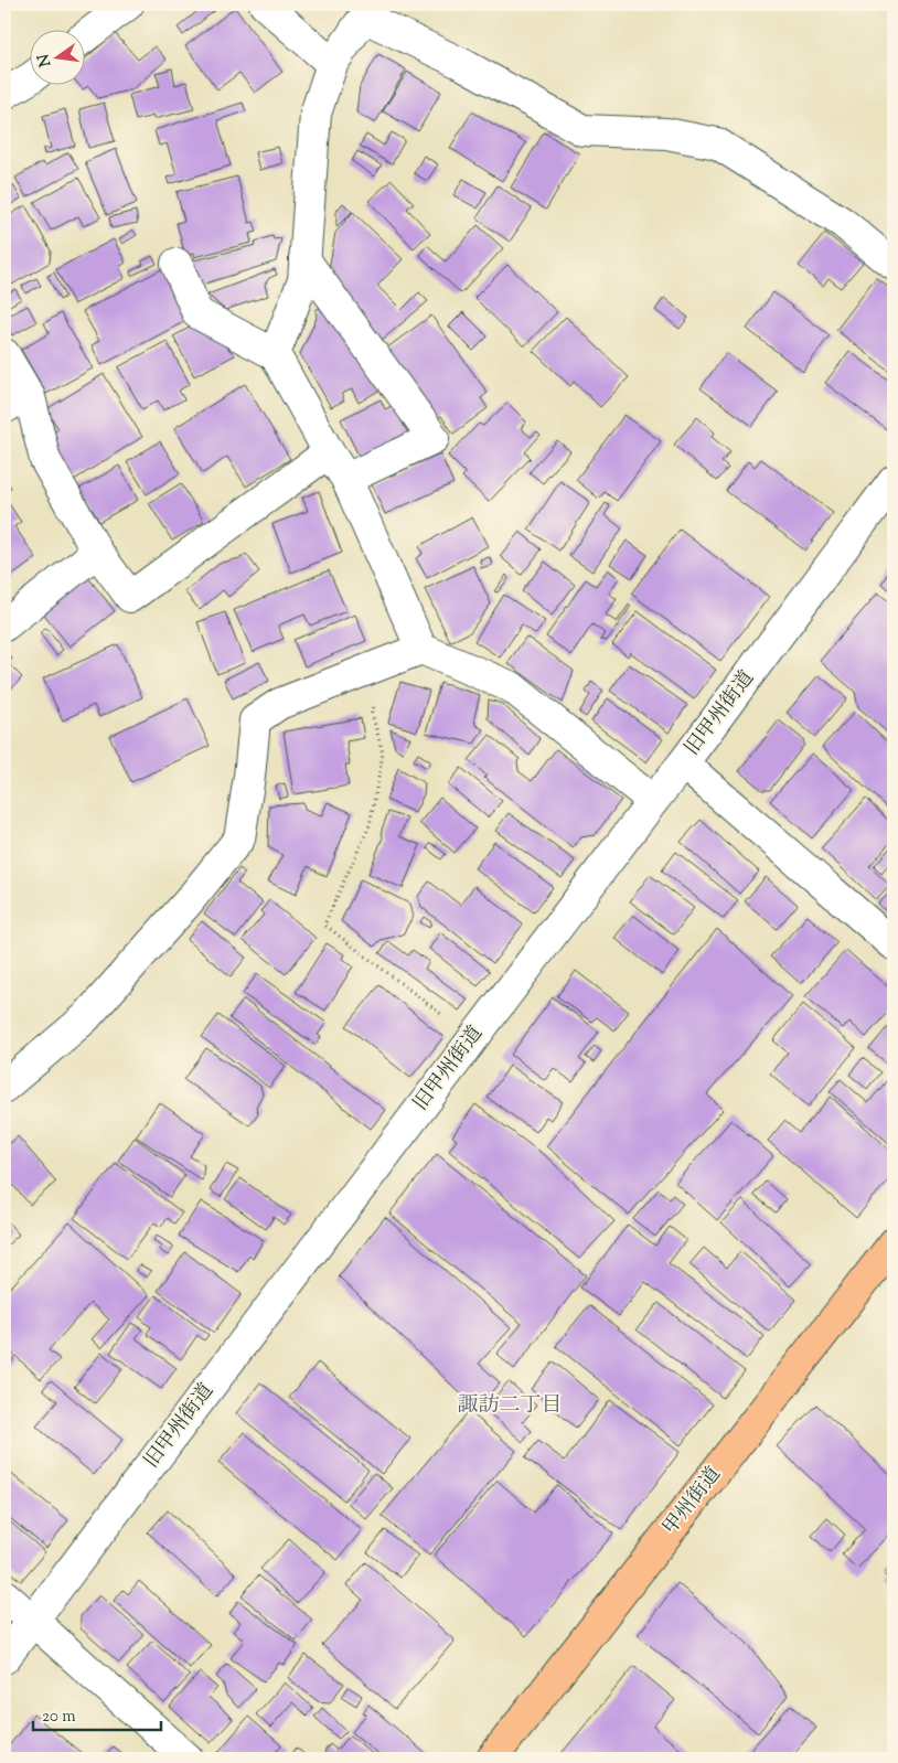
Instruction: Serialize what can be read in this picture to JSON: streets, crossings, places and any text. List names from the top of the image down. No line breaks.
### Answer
{"streets":{"highway":["甲州街道"],"street":["旧甲州街道"]},"districts":["諏訪二丁目"],"scale_bar":"20 m","north":"left"}
